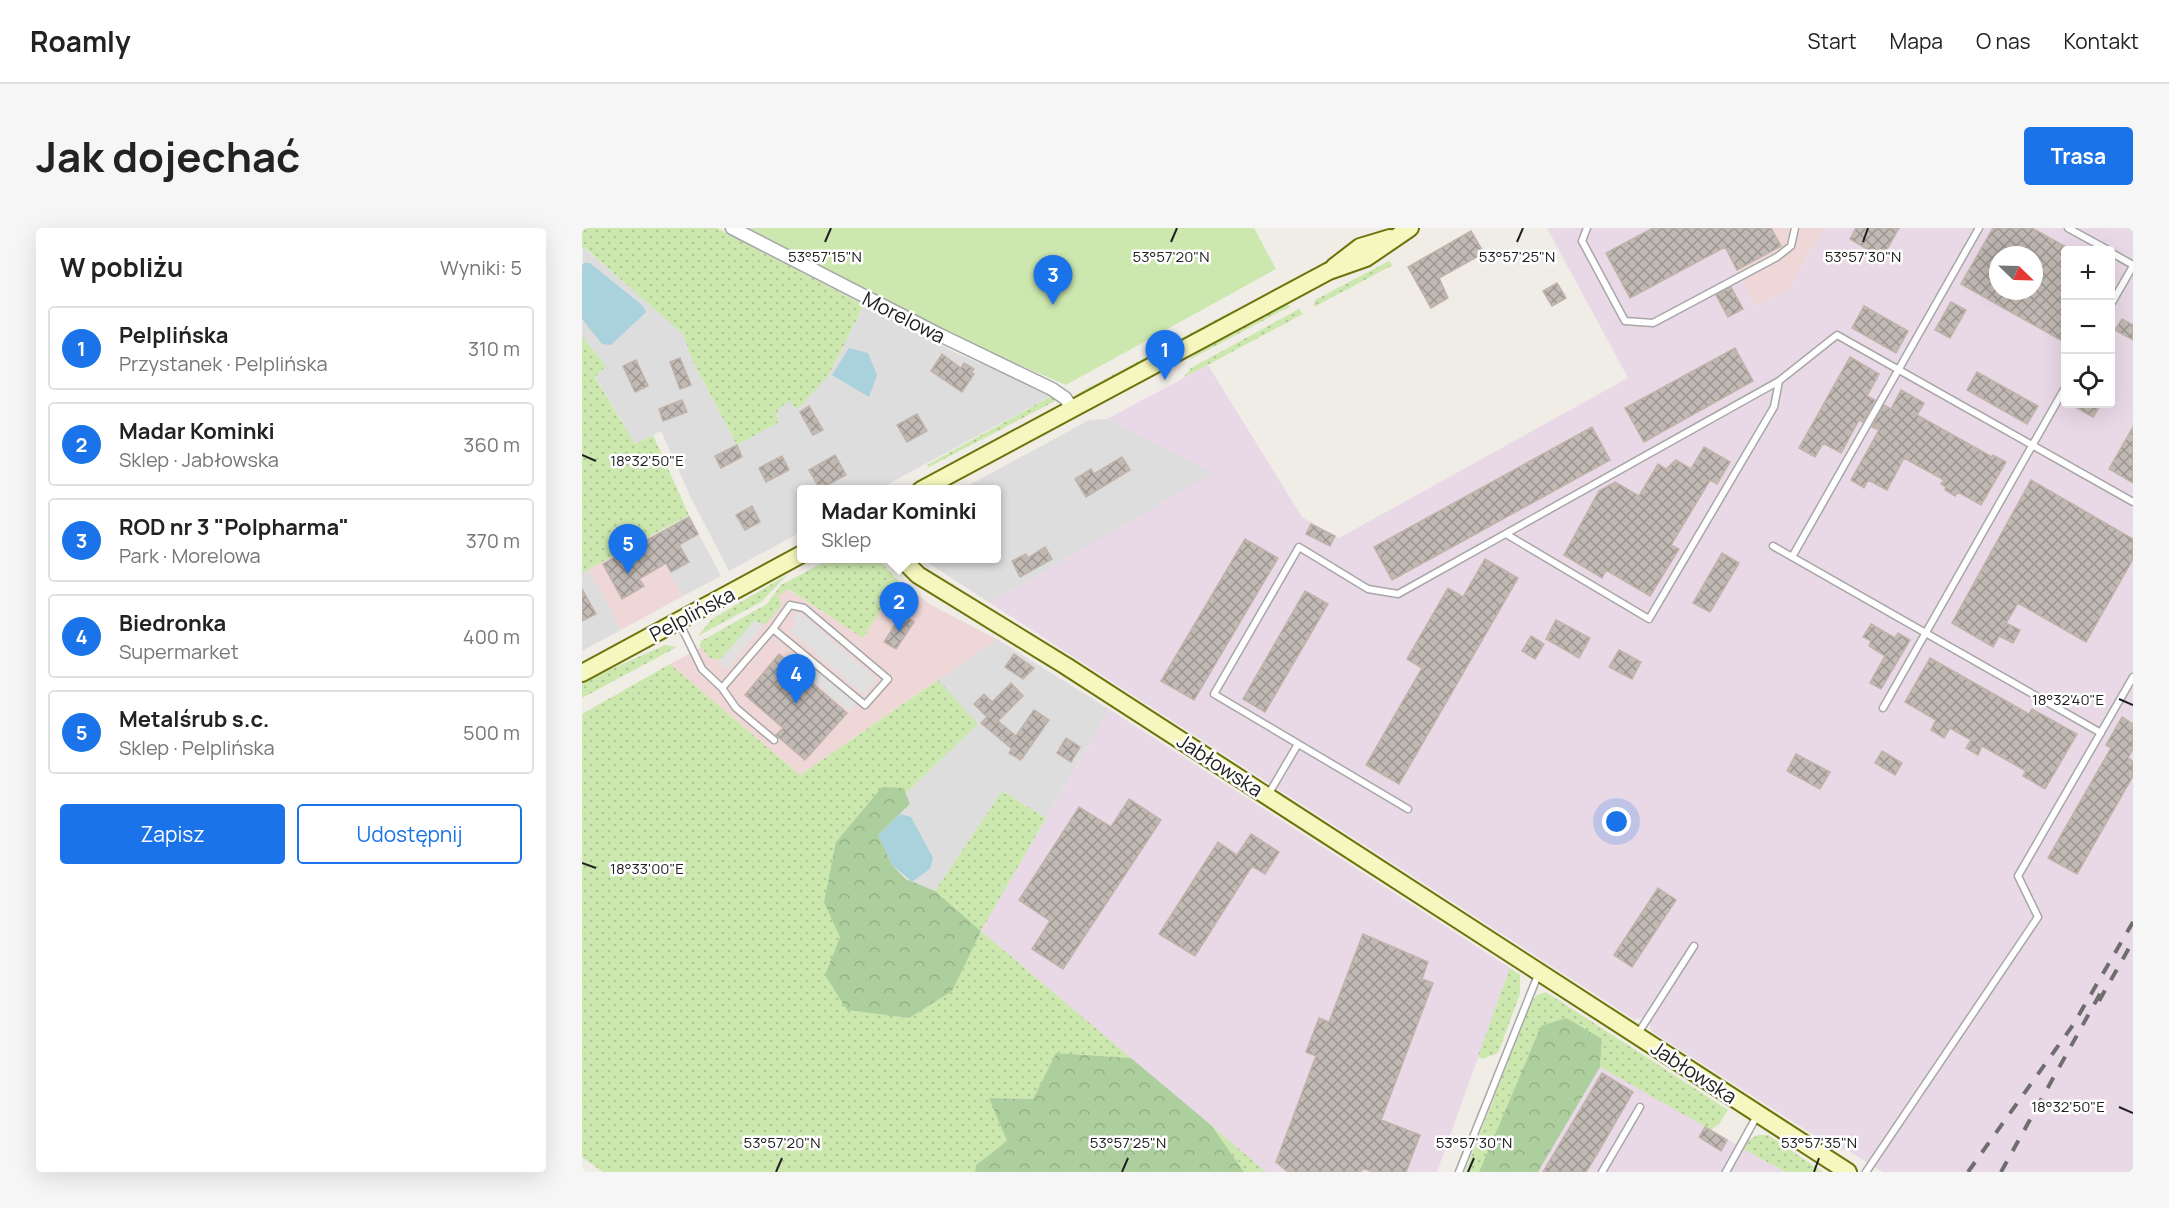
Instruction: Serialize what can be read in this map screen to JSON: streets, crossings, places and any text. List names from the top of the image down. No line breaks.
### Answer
{"streets":{"main road":["Pelplińska","Jabłowska"],"street":["Morelowa"]},"north":"bottom right","page":{"header":"Roamly","nav":["Start","Mapa","O nas","Kontakt"],"title":"Jak dojechać","buttons":["Trasa",["Zapisz","Udostępnij"]],"heading":["W pobliżu","Wyniki: 5"],"map_buttons":["+","−"],"pins":["3","1","5","2","4"],"list":[{"mark":"1","name":"Pelplińska","note":"Przystanek · Pelplińska","value":"310 m"},{"mark":"2","name":"Madar Kominki","note":"Sklep · Jabłowska","value":"360 m"},{"mark":"3","name":"ROD nr 3 \"Polpharma\"","note":"Park · Morelowa","value":"370 m"},{"mark":"4","name":"Biedronka","note":"Supermarket","value":"400 m"},{"mark":"5","name":"Metalśrub s.c.","note":"Sklep · Pelplińska","value":"500 m"}],"popup":["Madar Kominki","Sklep"]},"coordinates":["53°57'15\"N","53°57'20\"N","53°57'25\"N","53°57'30\"N","18°32'50\"E","18°32'40\"E","18°33'00\"E","53°57'35\"N"]}
